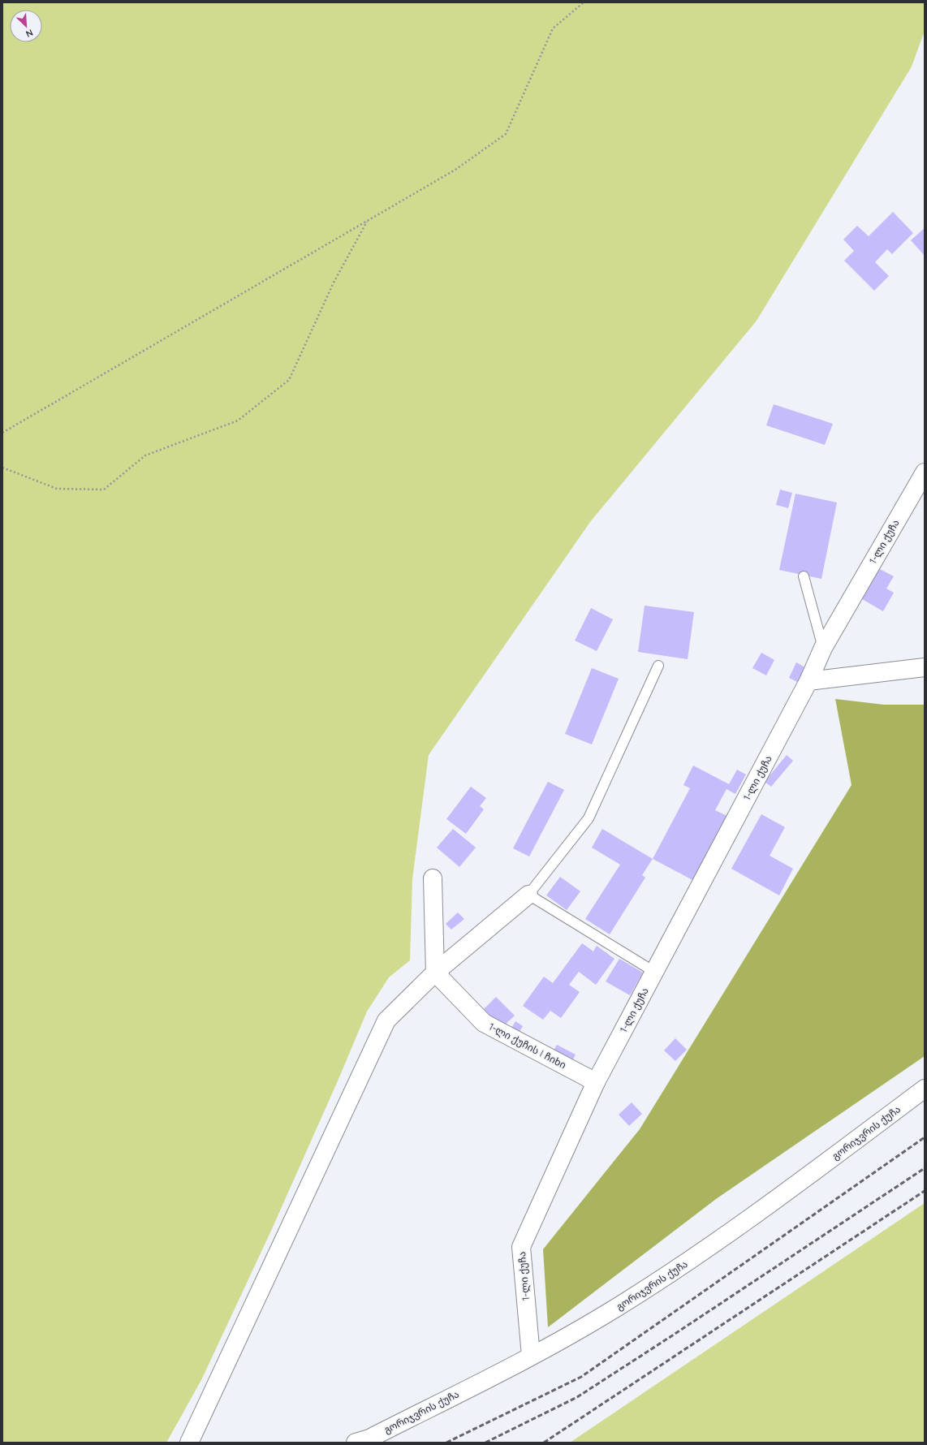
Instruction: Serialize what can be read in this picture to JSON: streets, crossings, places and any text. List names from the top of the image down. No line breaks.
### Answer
{"streets":{"street":["1-ლი ქუჩა","1-ლი ქუჩის I ჩიხი","გორიჯვრის ქუჩა"]},"crossings":[["1-ლი ქუჩა","1-ლი ქუჩის I ჩიხი"],["1-ლი ქუჩა","გორიჯვრის ქუჩა"]],"north":"bottom right"}
